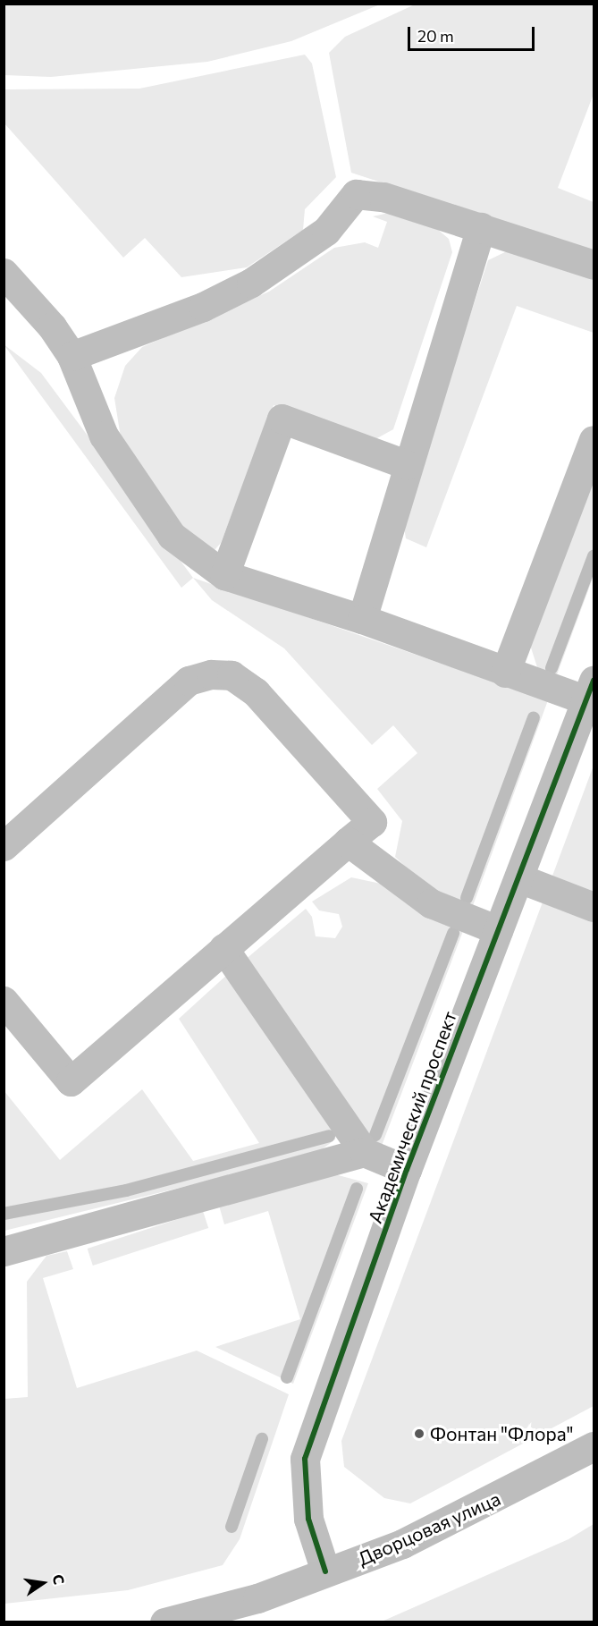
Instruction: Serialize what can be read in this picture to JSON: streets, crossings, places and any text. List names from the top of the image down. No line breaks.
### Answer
{"streets":{"main road":["Дворцовая улица"],"street":["Академический проспект"]},"crossings":[["Академический проспект","Дворцовая улица"]],"places":["Фонтан \"Флора\""],"scale_bar":"20 m","north":"right"}
